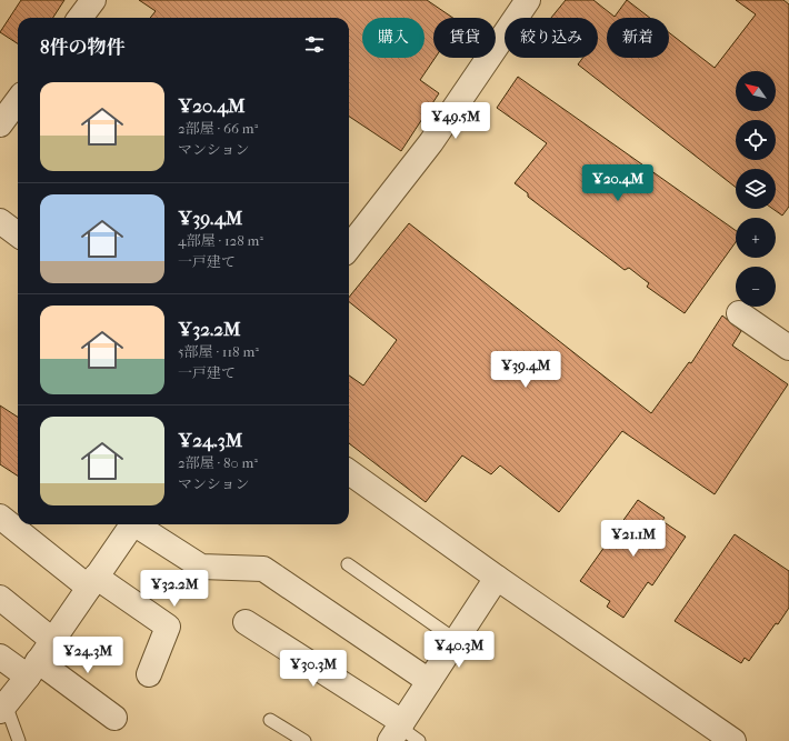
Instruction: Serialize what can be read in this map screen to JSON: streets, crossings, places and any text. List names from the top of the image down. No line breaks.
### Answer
{"north":"top left","page":{"chip":["購入","賃貸","絞り込み","新着"],"heading":"8件の物件","map_buttons":["+","−"],"list":[{"name":"¥20.4M","note":"2部屋 · 66 m² · マンション"},{"name":"¥39.4M","note":"4部屋 · 128 m² · 一戸建て"},{"name":"¥32.2M","note":"5部屋 · 118 m² · 一戸建て"},{"name":"¥24.3M","note":"2部屋 · 80 m² · マンション"}],"price":["¥49.5M","¥20.4M","¥39.4M","¥21.1M","¥32.2M","¥40.3M","¥24.3M","¥30.3M"]}}
